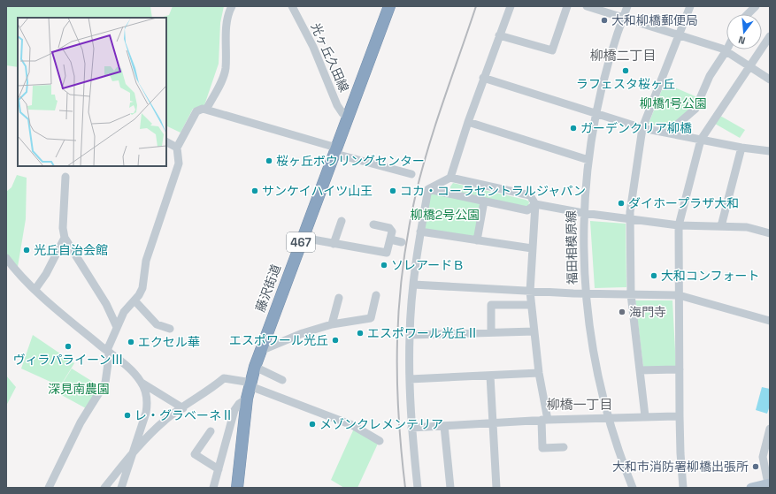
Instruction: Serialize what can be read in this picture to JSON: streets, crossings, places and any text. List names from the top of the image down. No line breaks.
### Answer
{"streets":{"highway":["467","藤沢街道"],"street":["光ヶ丘久田線","福田相模原線"]},"crossings":[["光ヶ丘久田線","藤沢街道"]],"districts":["柳橋二丁目","柳橋一丁目"],"parks":["柳橋1号公園","柳橋2号公園","深見南農園"],"places":["大和柳橋郵便局","ラフェスタ桜ヶ丘","ガーデンクリア柳橋","桜ヶ丘ボウリングセンター","サンケイハイツ山王","コカ・コーラセントラルジャパン","ダイホープラザ大和","光丘自治会館","ソレアードＢ","大和コンフォート","海門寺","エスポワール光丘Ⅱ","エスポワール光丘","エクセル華","ヴィラパライーンⅢ","レ・グラベーネⅡ","メゾンクレメンテリア","大和市消防署柳橋出張所"],"north":"bottom"}
